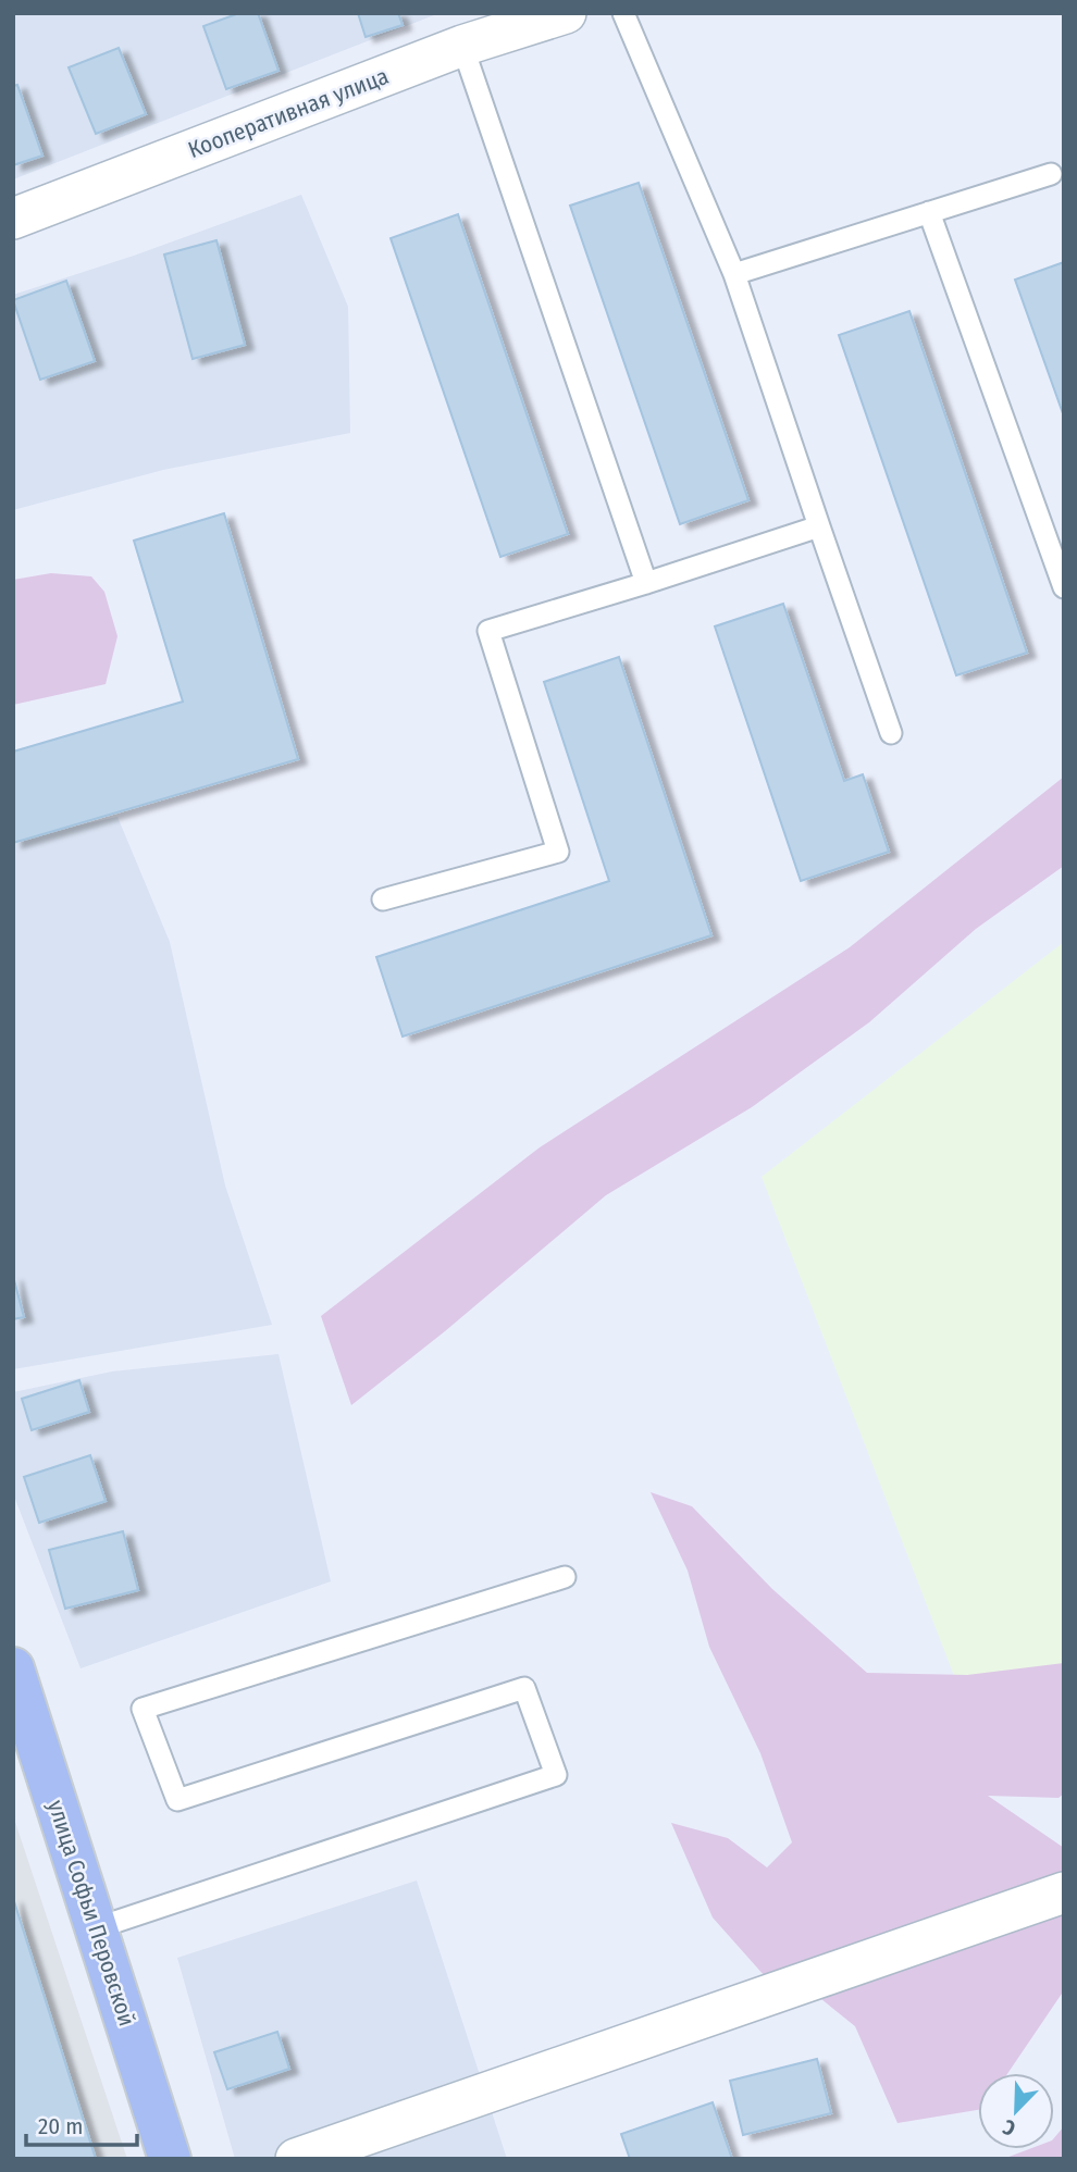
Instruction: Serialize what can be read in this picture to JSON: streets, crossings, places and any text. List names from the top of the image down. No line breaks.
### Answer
{"streets":{"main road":["улица Софьи Перовской"],"street":["Кооперативная улица"]},"scale_bar":"20 m","north":"bottom left"}
